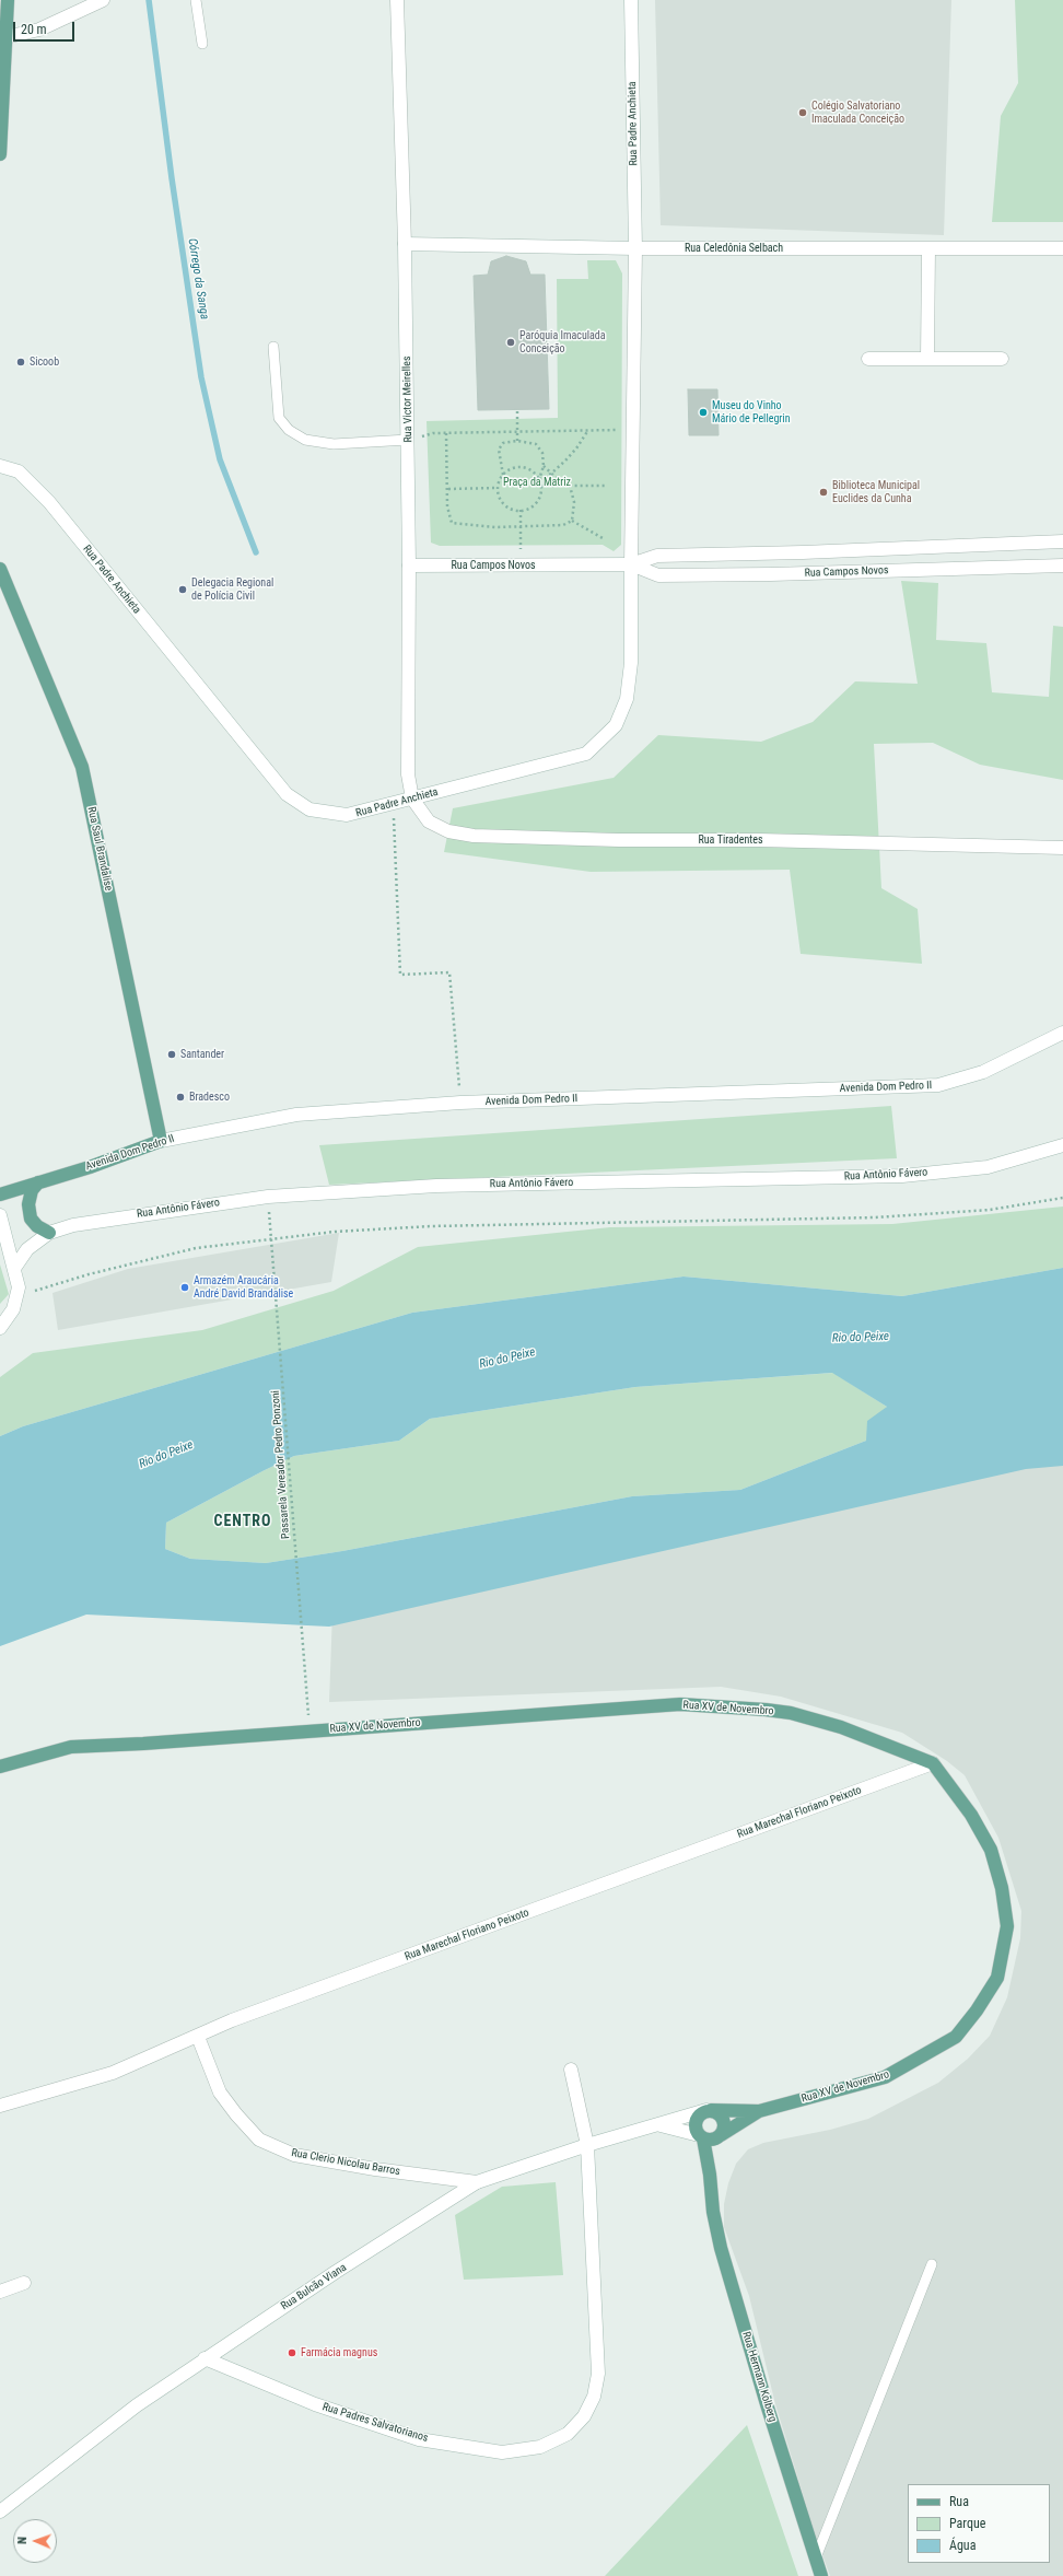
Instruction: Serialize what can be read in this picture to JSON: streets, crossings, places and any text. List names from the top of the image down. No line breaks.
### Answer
{"streets":{"main road":["Rua Saul Brandalise","Avenida Dom Pedro II","Rua XV de Novembro","Rua Bulcão Viana","Rua Hermann Kolberg"],"street":["Rua Padre Anchieta","Rua Celedônia Selbach","Rua Victor Meirelles","Rua Campos Novos","Rua Tiradentes","Rua Antônio Fávero","Rua Marechal Floriano Peixoto","Rua Clerio Nicolau Barros","Rua Padres Salvatorianos"],"path":["Passarela Vereador Pedro Ponzoni"]},"crossings":[["Rua Padre Anchieta","Rua Celedônia Selbach"],["Rua Padre Anchieta","Rua Victor Meirelles"],["Rua Padre Anchieta","Rua Campos Novos"],["Rua Padre Anchieta","Rua Tiradentes"],["Rua Celedônia Selbach","Rua Victor Meirelles"],["Rua Victor Meirelles","Rua Campos Novos"],["Rua Victor Meirelles","Rua Tiradentes"],["Rua Saul Brandalise","Avenida Dom Pedro II"],["Rua Antônio Fávero","Passarela Vereador Pedro Ponzoni"],["Passarela Vereador Pedro Ponzoni","Rua XV de Novembro"],["Rua XV de Novembro","Rua Marechal Floriano Peixoto"],["Rua XV de Novembro","Rua Bulcão Viana"],["Rua Marechal Floriano Peixoto","Rua Clerio Nicolau Barros"],["Rua Clerio Nicolau Barros","Rua Bulcão Viana"],["Rua Bulcão Viana","Rua Hermann Kolberg"],["Rua Bulcão Viana","Rua Padres Salvatorianos"]],"districts":["CENTRO"],"water":["Córrego da Sanga","Rio do Peixe"],"parks":["Praça da Matriz"],"places":["Colégio Salvatoriano Imaculada Conceição","Paróquia Imaculada Conceição","Sicoob","Museu do Vinho Mário de Pellegrin","Biblioteca Municipal Euclides da Cunha","Delegacia Regional de Polícia Civil","Santander","Bradesco","Armazém Araucária André David Brandalise","Farmácia magnus"],"legend":["Rua","Parque","Água"],"scale_bar":"20 m","north":"left"}
